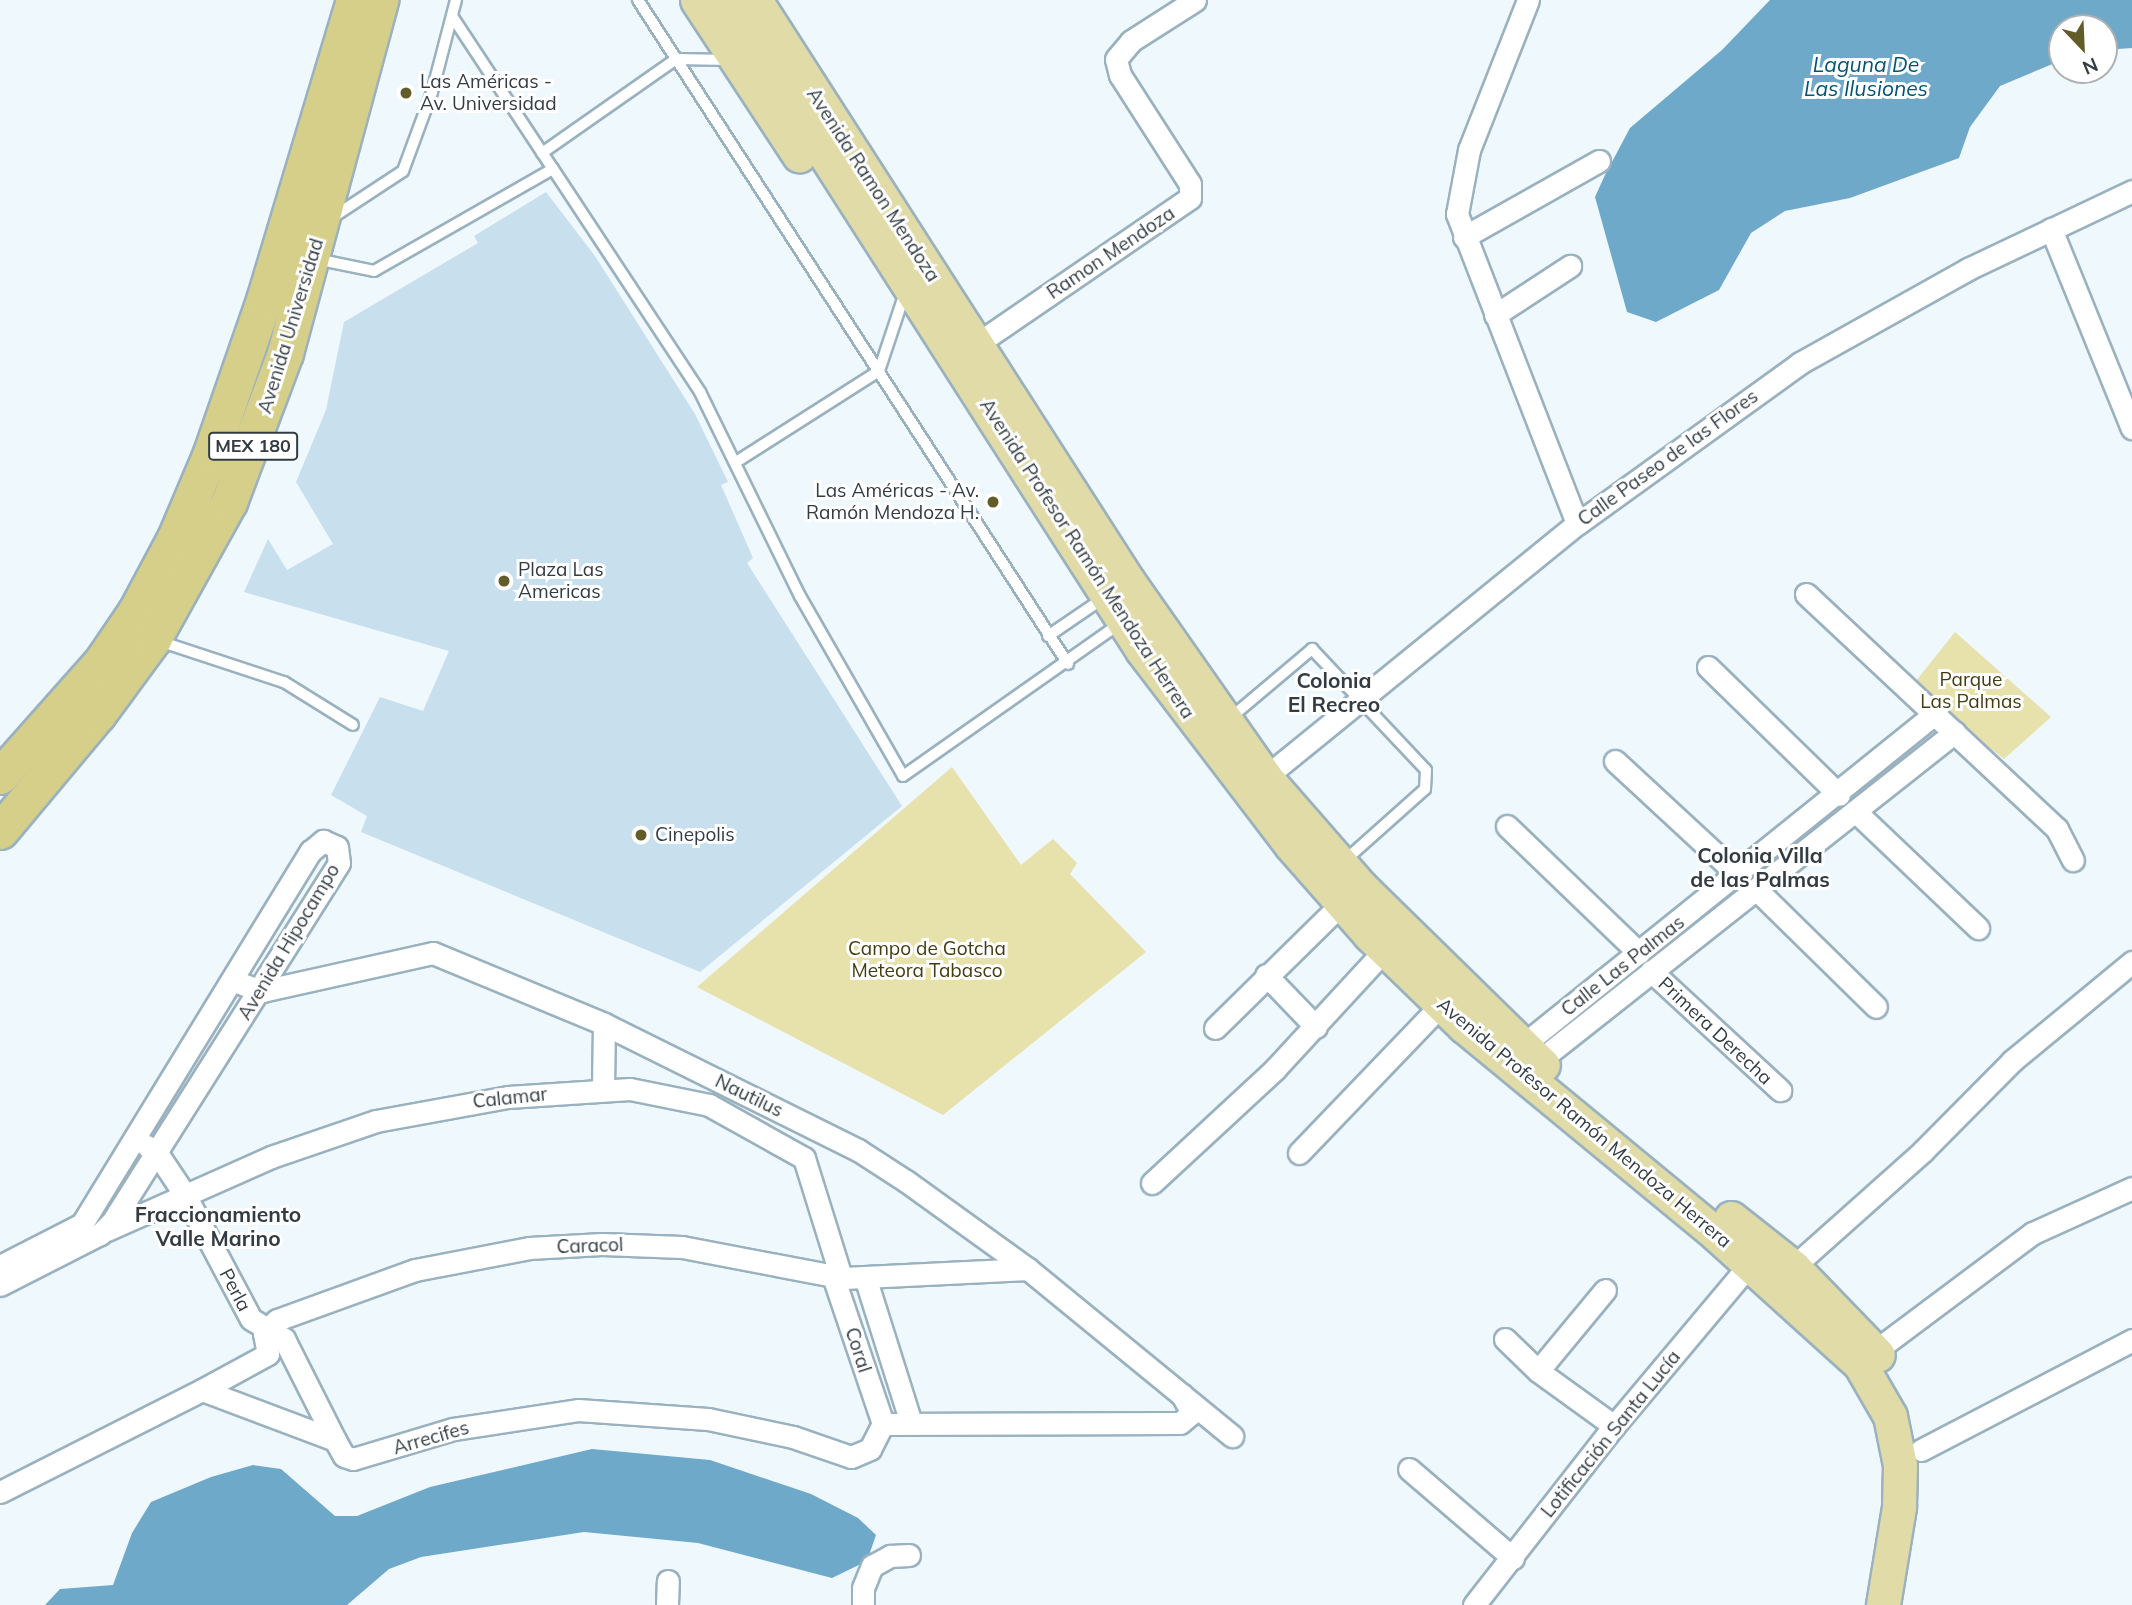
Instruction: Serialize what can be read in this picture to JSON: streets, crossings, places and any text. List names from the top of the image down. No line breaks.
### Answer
{"streets":{"highway":["Avenida Universidad","MEX 180"],"main road":["Avenida Ramon Mendoza","Avenida Profesor Ramón Mendoza Herrera"],"street":["Ramon Mendoza","Calle Paseo de las Flores","Avenida Hipocampo","Calle Las Palmas","Primera Derecha","Nautilus","Calamar","Caracol","Perla","Coral","Lotificación Santa Lucía","Arrecifes"]},"crossings":[["Avenida Ramon Mendoza","Ramon Mendoza"],["Avenida Ramon Mendoza","Avenida Profesor Ramón Mendoza Herrera"],["Ramon Mendoza","Avenida Profesor Ramón Mendoza Herrera"],["Calle Paseo de las Flores","Avenida Profesor Ramón Mendoza Herrera"],["Avenida Profesor Ramón Mendoza Herrera","Calle Las Palmas"],["Avenida Profesor Ramón Mendoza Herrera","Lotificación Santa Lucía"],["Avenida Hipocampo","Nautilus"],["Avenida Hipocampo","Calamar"],["Avenida Hipocampo","Perla"],["Calle Las Palmas","Primera Derecha"],["Nautilus","Caracol"],["Calamar","Caracol"],["Calamar","Perla"],["Calamar","Coral"],["Caracol","Perla"],["Caracol","Coral"],["Perla","Arrecifes"],["Coral","Arrecifes"]],"districts":["Colonia El Recreo","Colonia Villa de las Palmas","Fraccionamiento Valle Marino"],"water":["Laguna De Las Ilusiones"],"parks":["Parque Las Palmas","Campo de Gotcha Meteora Tabasco"],"places":["Las Américas - Av. Universidad","Las Américas - Av. Ramón Mendoza H.","Plaza Las Americas","Cinepolis"],"north":"bottom right"}
